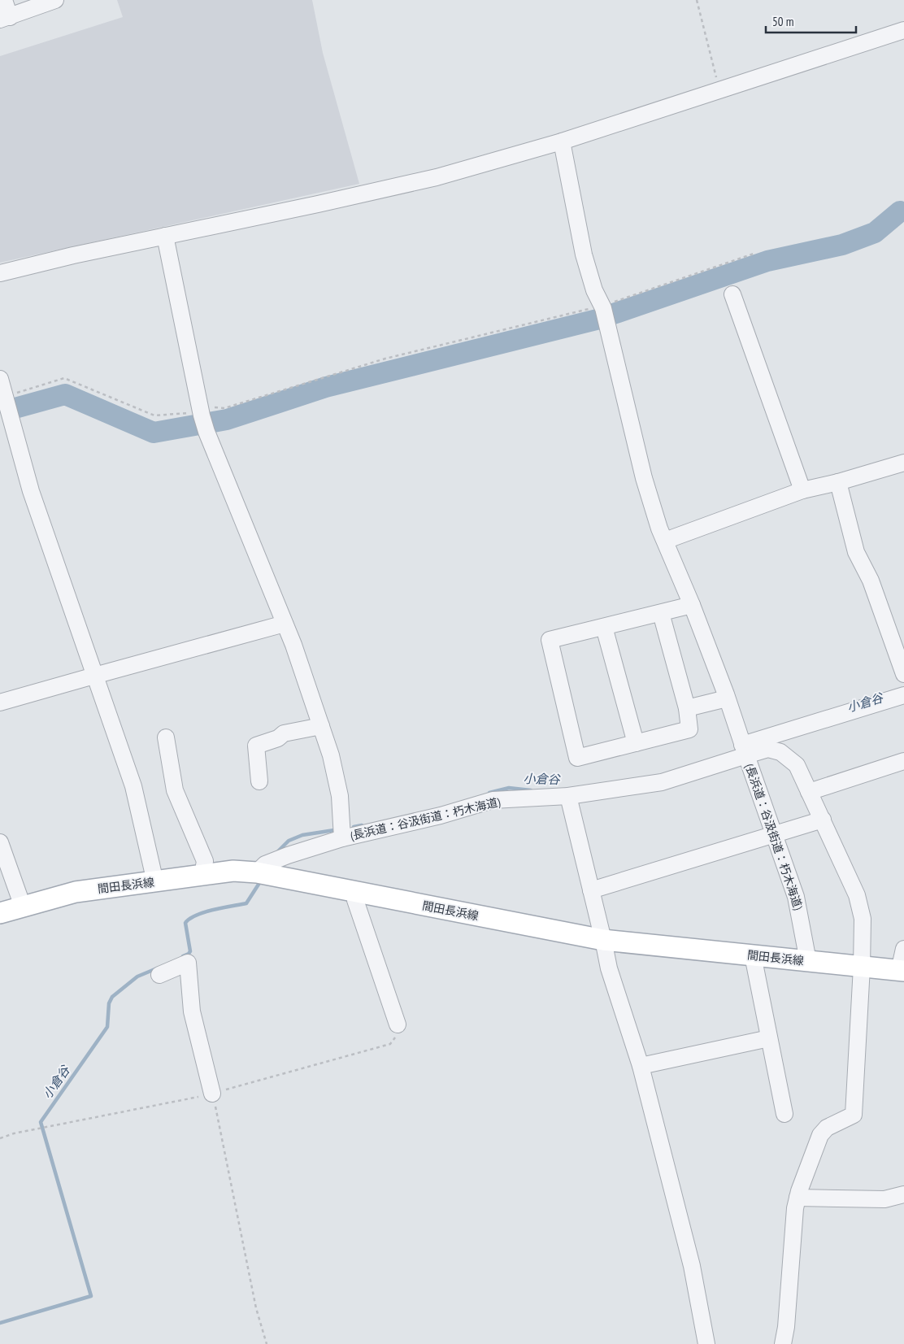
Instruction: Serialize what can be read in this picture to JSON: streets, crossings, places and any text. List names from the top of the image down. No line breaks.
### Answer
{"streets":{"main road":["間田長浜線"],"street":["(長浜道：谷汲街道：朽木海道)"]},"crossings":[["(長浜道：谷汲街道：朽木海道)","間田長浜線"]],"water":["小倉谷"],"scale_bar":"50 m"}
